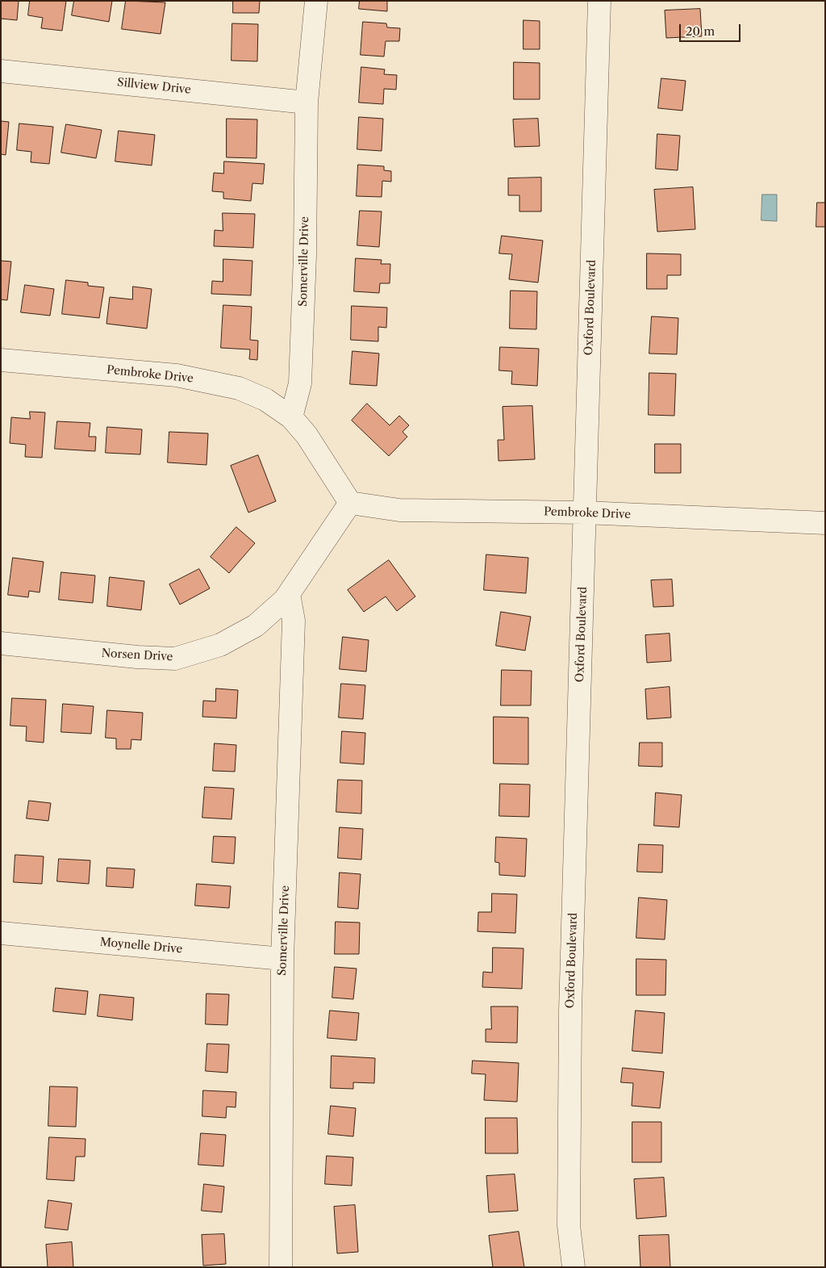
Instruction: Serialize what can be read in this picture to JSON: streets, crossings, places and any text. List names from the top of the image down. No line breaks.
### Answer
{"streets":{"street":["Sillview Drive","Somerville Drive","Oxford Boulevard","Pembroke Drive","Norsen Drive","Moynelle Drive"]},"crossings":[["Sillview Drive","Somerville Drive"],["Somerville Drive","Pembroke Drive"],["Somerville Drive","Norsen Drive"],["Somerville Drive","Moynelle Drive"],["Oxford Boulevard","Pembroke Drive"],["Pembroke Drive","Norsen Drive"]],"scale_bar":"20 m"}
